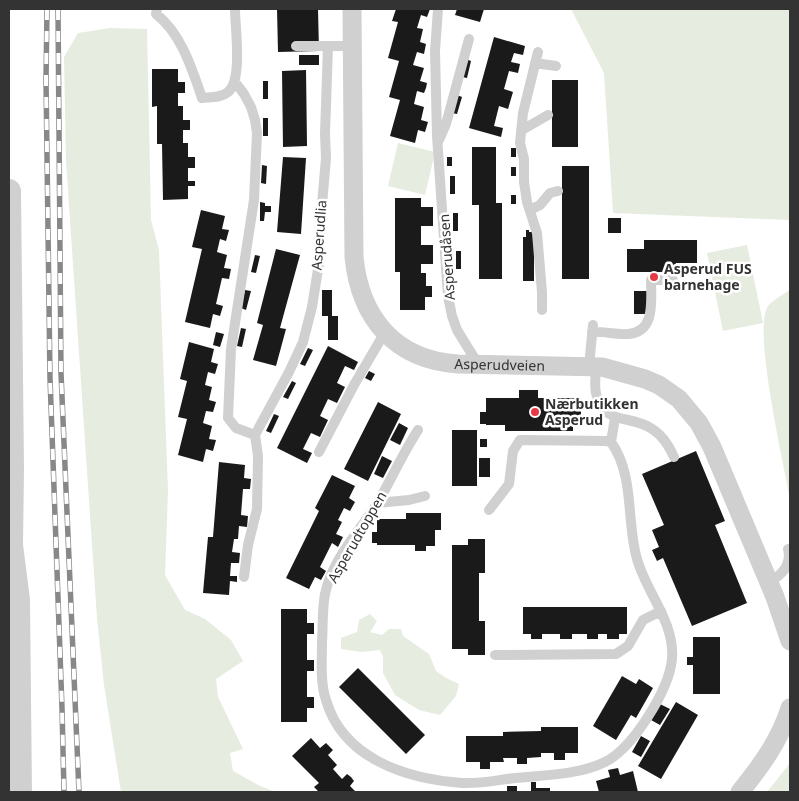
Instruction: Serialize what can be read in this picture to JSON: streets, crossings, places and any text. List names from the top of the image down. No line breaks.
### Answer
{"streets":{"street":["Asperudveien"],"lane":["Asperudlia","Asperudåsen","Asperudtoppen"]},"crossings":[["Asperudåsen","Asperudveien"]],"places":["Asperud FUS barnehage","Nærbutikken Asperud"]}
